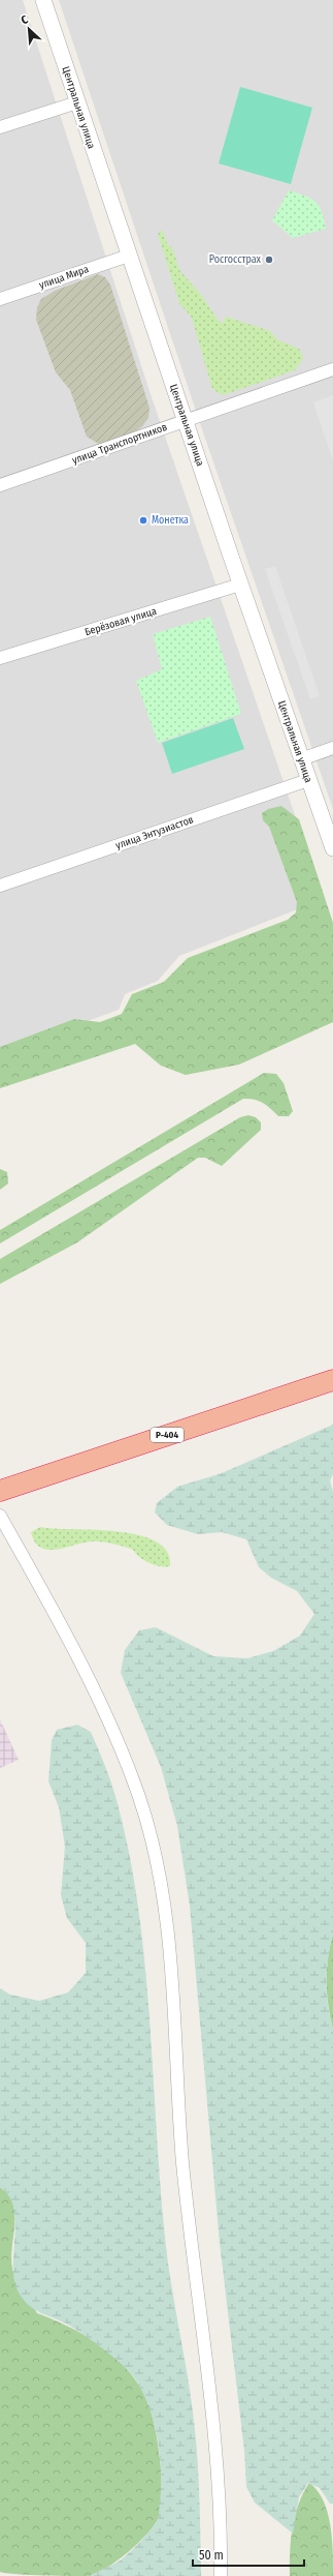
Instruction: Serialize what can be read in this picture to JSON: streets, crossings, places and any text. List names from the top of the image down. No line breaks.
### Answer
{"streets":{"highway":["Р-404"],"street":["Центральная улица","улица Мира","улица Транспортников","Берёзовая улица","улица Энтузиастов"]},"crossings":[["Центральная улица","улица Мира"],["Центральная улица","улица Транспортников"],["Центральная улица","Берёзовая улица"],["Центральная улица","улица Энтузиастов"]],"places":["Росгосстрах","Монетка"],"scale_bar":"50 m","north":"top left"}
